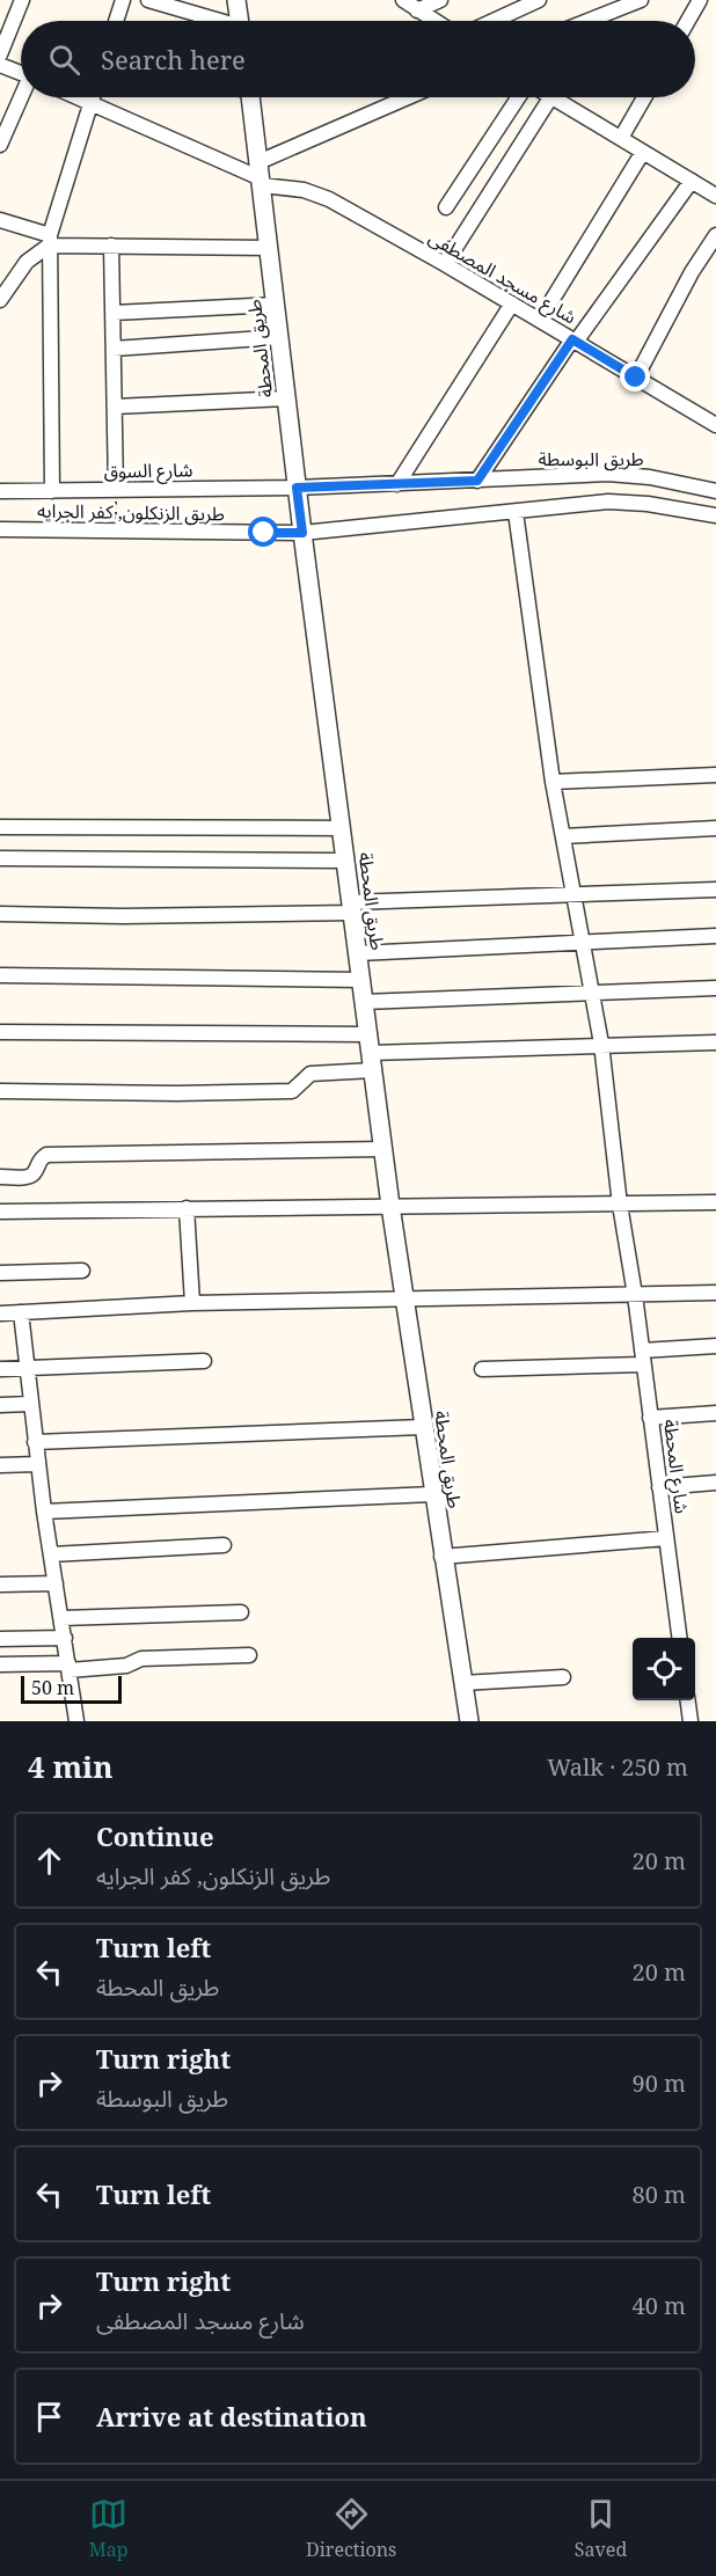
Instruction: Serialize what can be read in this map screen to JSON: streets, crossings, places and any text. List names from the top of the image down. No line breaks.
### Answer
{"streets":{"street":["شارع مسجد المصطفى","طريق المحطة","طريق البوسطة","شارع السوق","طريق الزنكلون, كفر الجرايه","شارع المحطة"]},"crossings":[["شارع مسجد المصطفى","طريق المحطة"],["طريق المحطة","طريق البوسطة"],["طريق المحطة","شارع السوق"],["طريق المحطة","طريق الزنكلون, كفر الجرايه"],["طريق البوسطة","شارع السوق"],["طريق البوسطة","طريق الزنكلون, كفر الجرايه"],["شارع السوق","طريق الزنكلون, كفر الجرايه"]],"scale_bar":"50 m","page":{"search":"Search here","scale":"50 m","heading":["4 min","Walk · 250 m"],"list":[["Continue","طريق الزنكلون, كفر الجرايه","20 m"],["Turn left","طريق المحطة","20 m"],["Turn right","طريق البوسطة","90 m"],["Turn left","80 m"],["Turn right","شارع مسجد المصطفى","40 m"],"Arrive at destination"],"nav":["Map","Directions","Saved"]}}
